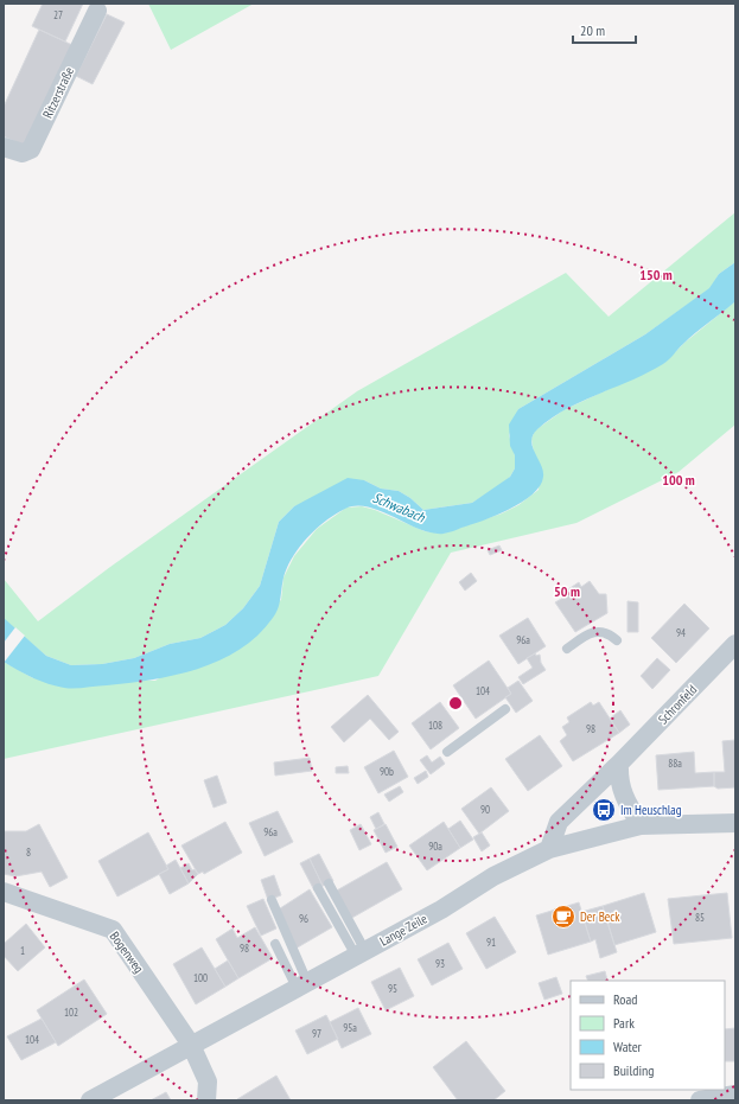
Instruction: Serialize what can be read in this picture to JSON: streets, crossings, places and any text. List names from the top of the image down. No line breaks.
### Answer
{"streets":{"street":["Ritzerstraße","Schronfeld","Lange Zeile","Bogenweg"]},"crossings":[["Schronfeld","Lange Zeile"],["Lange Zeile","Bogenweg"]],"water":["Schwabach"],"places":{"bus stop":["Im Heuschlag"],"cafe":["Der Beck"]},"house_numbers":["27","94","96a","104","108","98","88a","90b","90","96a","90a","8","85","96","91","98","1","93","100","95","102","95a","97","104"],"legend":["Road","Park","Water","Building"],"scale_bar":"20 m","rings":["150 m","100 m","50 m"]}
